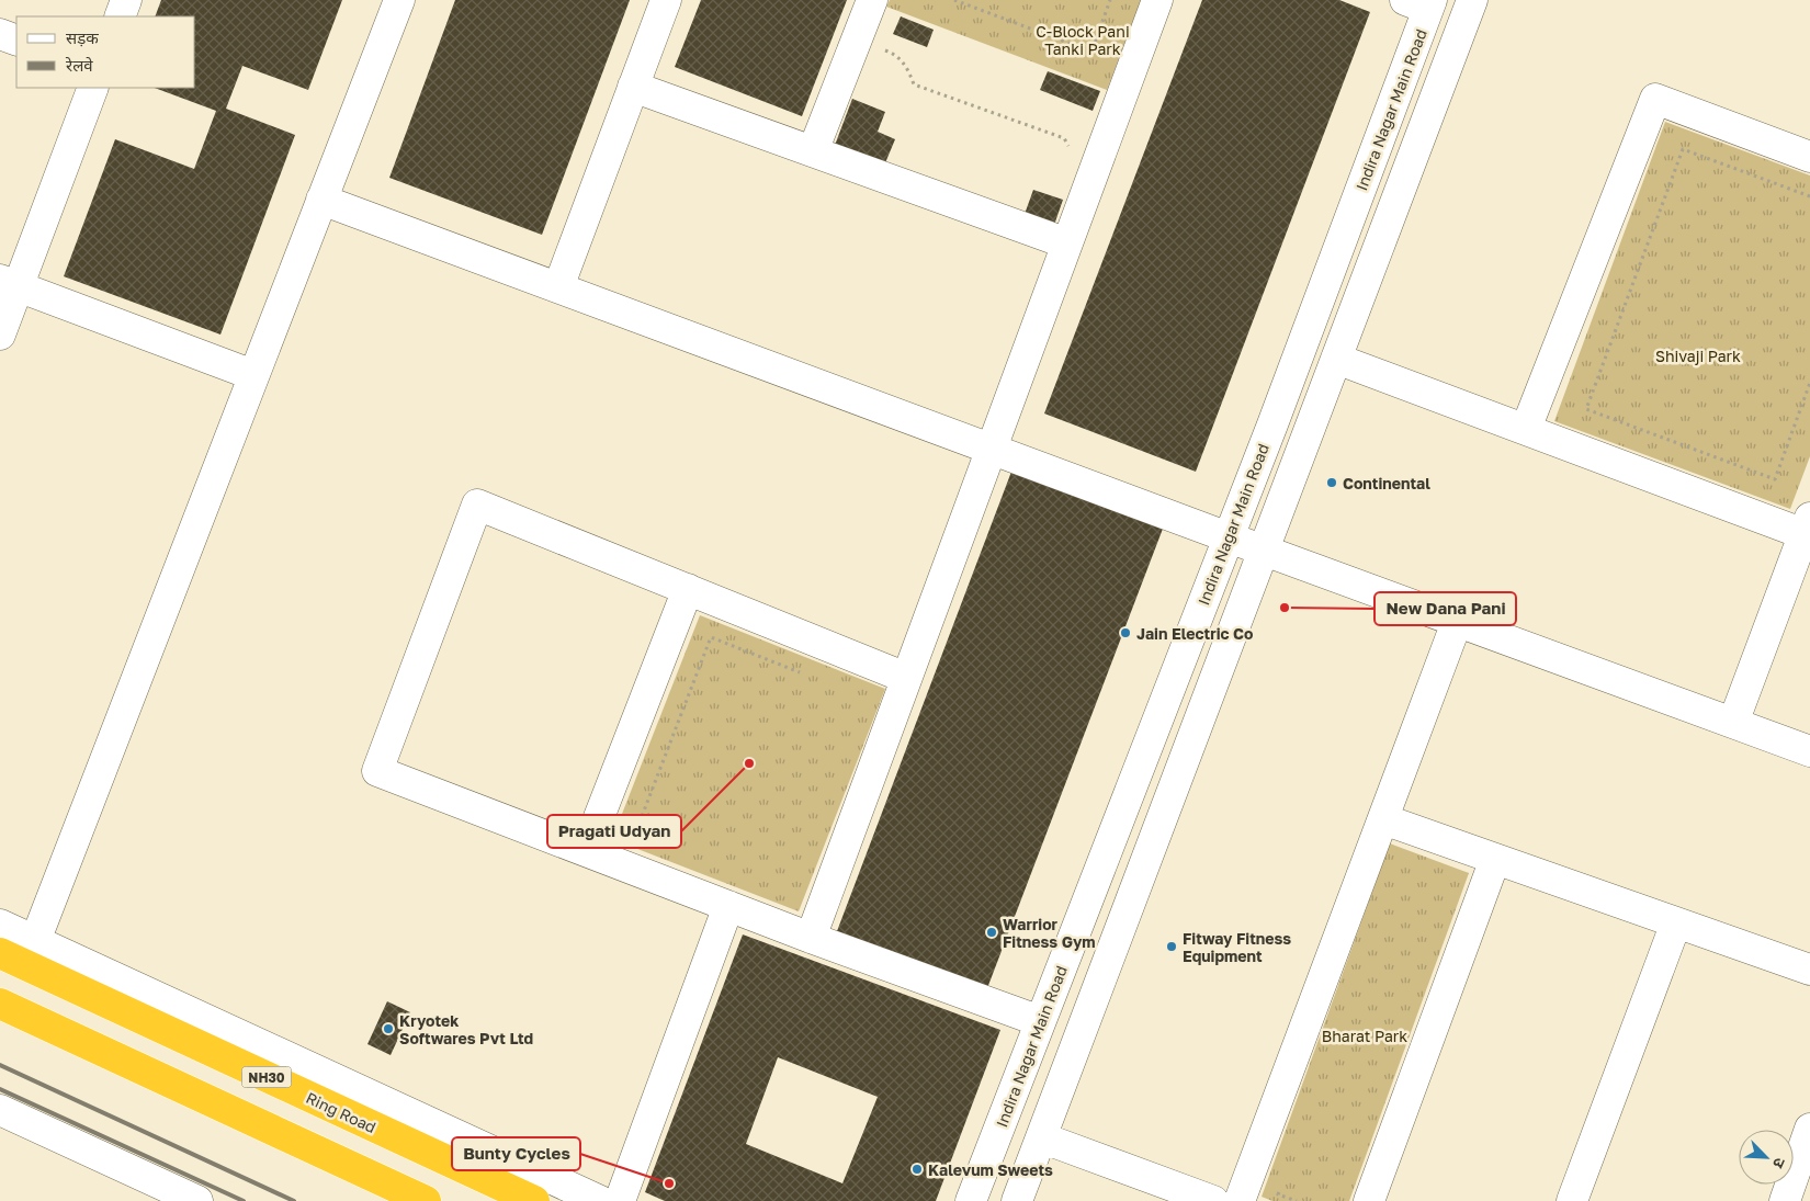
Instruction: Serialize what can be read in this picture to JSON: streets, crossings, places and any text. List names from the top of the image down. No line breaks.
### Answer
{"streets":{"highway":["NH30","Ring Road"],"street":["Indira Nagar Main Road"]},"parks":["C-Block Pani Tanki Park","Shivaji Park","Bharat Park"],"places":["Continental","New Dana Pani","Jain Electric Co","Pragati Udyan","Warrior Fitness Gym","Fitway Fitness Equipment","Kryotek Softwares Pvt Ltd","Kalevum Sweets","Bunty Cycles"],"legend":["सड़क","रेलवे"],"north":"bottom right"}
